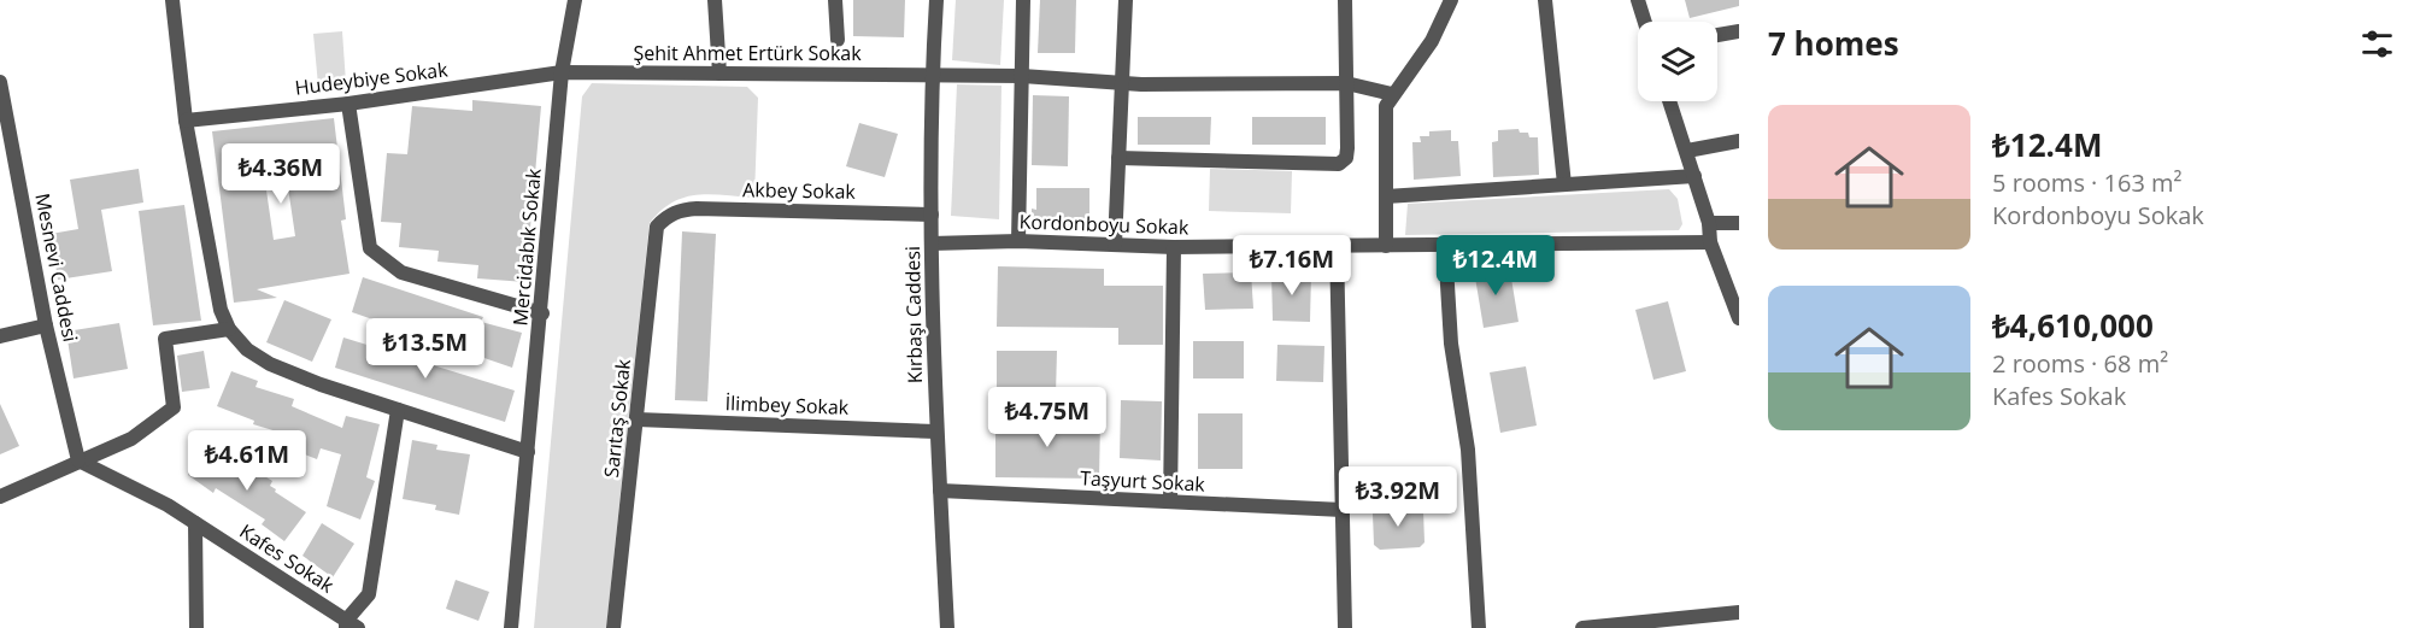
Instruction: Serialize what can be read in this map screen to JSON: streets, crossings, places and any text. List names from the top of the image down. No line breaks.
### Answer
{"streets":{"street":["Şehit Ahmet Ertürk Sokak","Hudeybiye Sokak","Akbey Sokak","Kordonboyu Sokak","Mercidabık Sokak","Mesnevi Caddesi","Kırbaşı Caddesi","İlimbey Sokak","Sarıtaş Sokak","Taşyurt Sokak","Kafes Sokak"]},"crossings":[["Şehit Ahmet Ertürk Sokak","Hudeybiye Sokak"],["Şehit Ahmet Ertürk Sokak","Mercidabık Sokak"],["Şehit Ahmet Ertürk Sokak","Kırbaşı Caddesi"],["Hudeybiye Sokak","Mercidabık Sokak"],["Akbey Sokak","Kırbaşı Caddesi"],["Akbey Sokak","Sarıtaş Sokak"],["Kordonboyu Sokak","Kırbaşı Caddesi"],["Mesnevi Caddesi","Kafes Sokak"],["Kırbaşı Caddesi","İlimbey Sokak"],["Kırbaşı Caddesi","Taşyurt Sokak"],["İlimbey Sokak","Sarıtaş Sokak"]],"page":{"heading":"7 homes","list":[{"name":"₺12.4M","note":"5 rooms · 163 m² · Kordonboyu Sokak"},{"name":"₺4,610,000","note":"2 rooms · 68 m² · Kafes Sokak"}],"price":["₺4.36M","₺7.16M","₺12.4M","₺13.5M","₺4.75M","₺4.61M","₺3.92M"]}}
